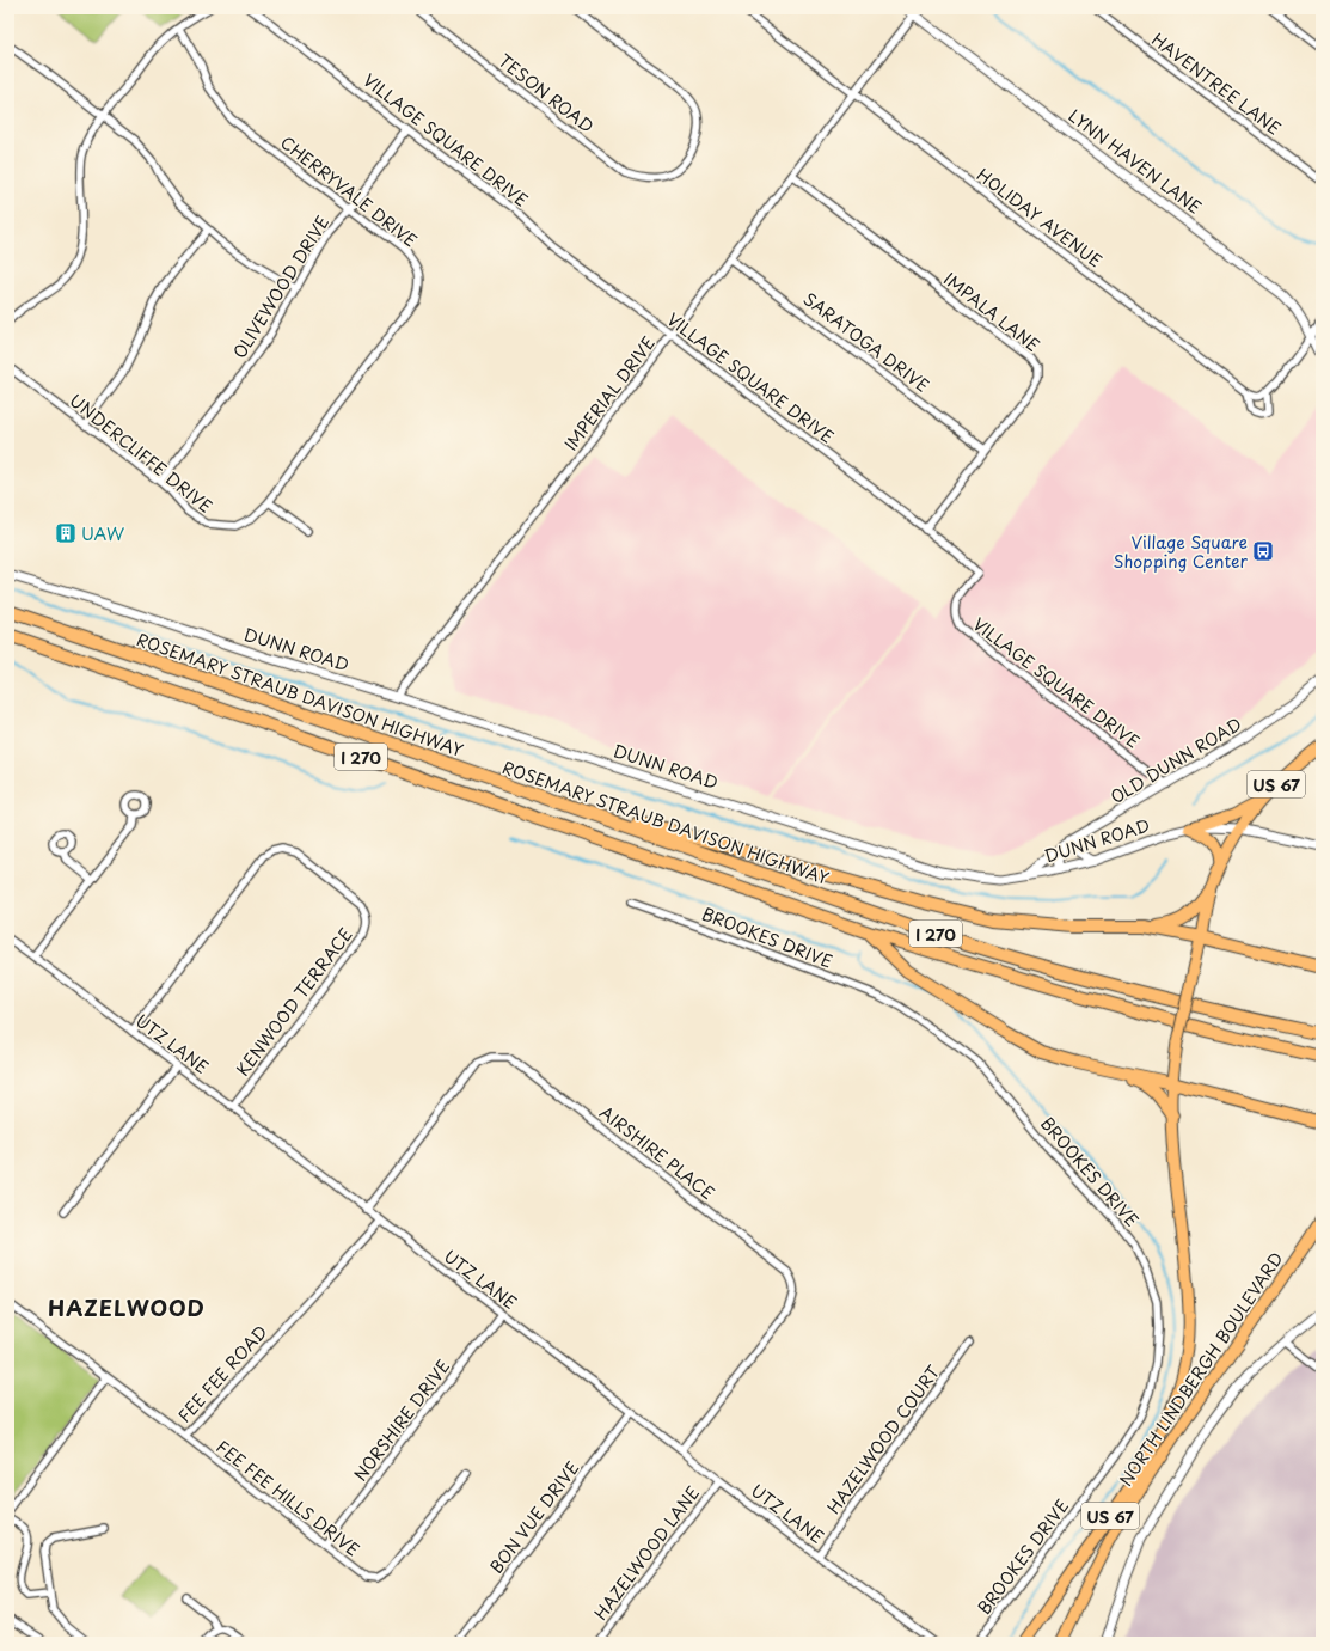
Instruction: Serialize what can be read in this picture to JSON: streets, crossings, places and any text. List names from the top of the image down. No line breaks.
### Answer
{"streets":{"highway":["ROSEMARY STRAUB DAVISON HIGHWAY","I 270"],"main road":["US 67","NORTH LINDBERGH BOULEVARD"],"street":["HAVENTREE LANE","TESON ROAD","VILLAGE SQUARE DRIVE","LYNN HAVEN LANE","CHERRYVALE DRIVE","HOLIDAY AVENUE","OLIVEWOOD DRIVE","IMPALA LANE","SARATOGA DRIVE","IMPERIAL DRIVE","UNDERCLIFFE DRIVE","DUNN ROAD","OLD DUNN ROAD","BROOKES DRIVE","KENWOOD TERRACE","UTZ LANE","AIRSHIRE PLACE","FEE FEE ROAD","NORSHIRE DRIVE","HAZELWOOD COURT","FEE FEE HILLS DRIVE","BON VUE DRIVE","HAZELWOOD LANE"]},"crossings":[["VILLAGE SQUARE DRIVE","OLIVEWOOD DRIVE"],["VILLAGE SQUARE DRIVE","IMPALA LANE"],["VILLAGE SQUARE DRIVE","IMPERIAL DRIVE"],["VILLAGE SQUARE DRIVE","OLD DUNN ROAD"],["LYNN HAVEN LANE","IMPERIAL DRIVE"],["CHERRYVALE DRIVE","OLIVEWOOD DRIVE"],["CHERRYVALE DRIVE","UNDERCLIFFE DRIVE"],["HOLIDAY AVENUE","IMPERIAL DRIVE"],["OLIVEWOOD DRIVE","UNDERCLIFFE DRIVE"],["IMPALA LANE","SARATOGA DRIVE"],["IMPALA LANE","IMPERIAL DRIVE"],["SARATOGA DRIVE","IMPERIAL DRIVE"],["IMPERIAL DRIVE","DUNN ROAD"],["DUNN ROAD","OLD DUNN ROAD"],["DUNN ROAD","NORTH LINDBERGH BOULEVARD"],["KENWOOD TERRACE","UTZ LANE"],["UTZ LANE","AIRSHIRE PLACE"],["UTZ LANE","FEE FEE ROAD"],["UTZ LANE","NORSHIRE DRIVE"],["UTZ LANE","HAZELWOOD COURT"],["UTZ LANE","BON VUE DRIVE"],["UTZ LANE","HAZELWOOD LANE"],["FEE FEE ROAD","FEE FEE HILLS DRIVE"],["NORSHIRE DRIVE","FEE FEE HILLS DRIVE"]],"districts":["HAZELWOOD"],"places":{"building":["UAW"],"bus stop":["Village Square Shopping Center"]}}
